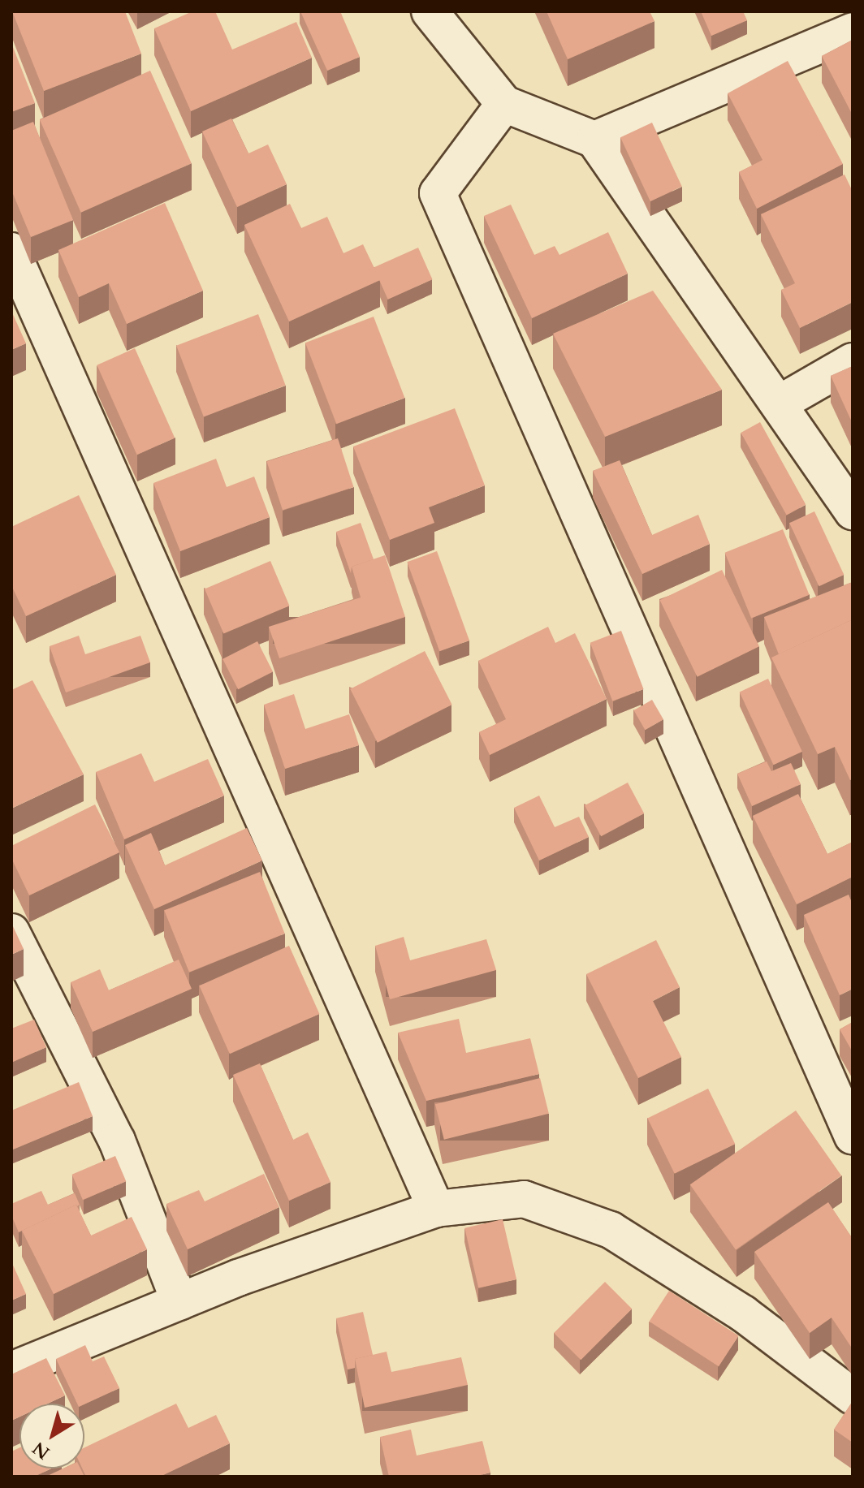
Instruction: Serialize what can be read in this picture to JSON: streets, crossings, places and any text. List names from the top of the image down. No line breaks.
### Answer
{"north":"bottom left"}
